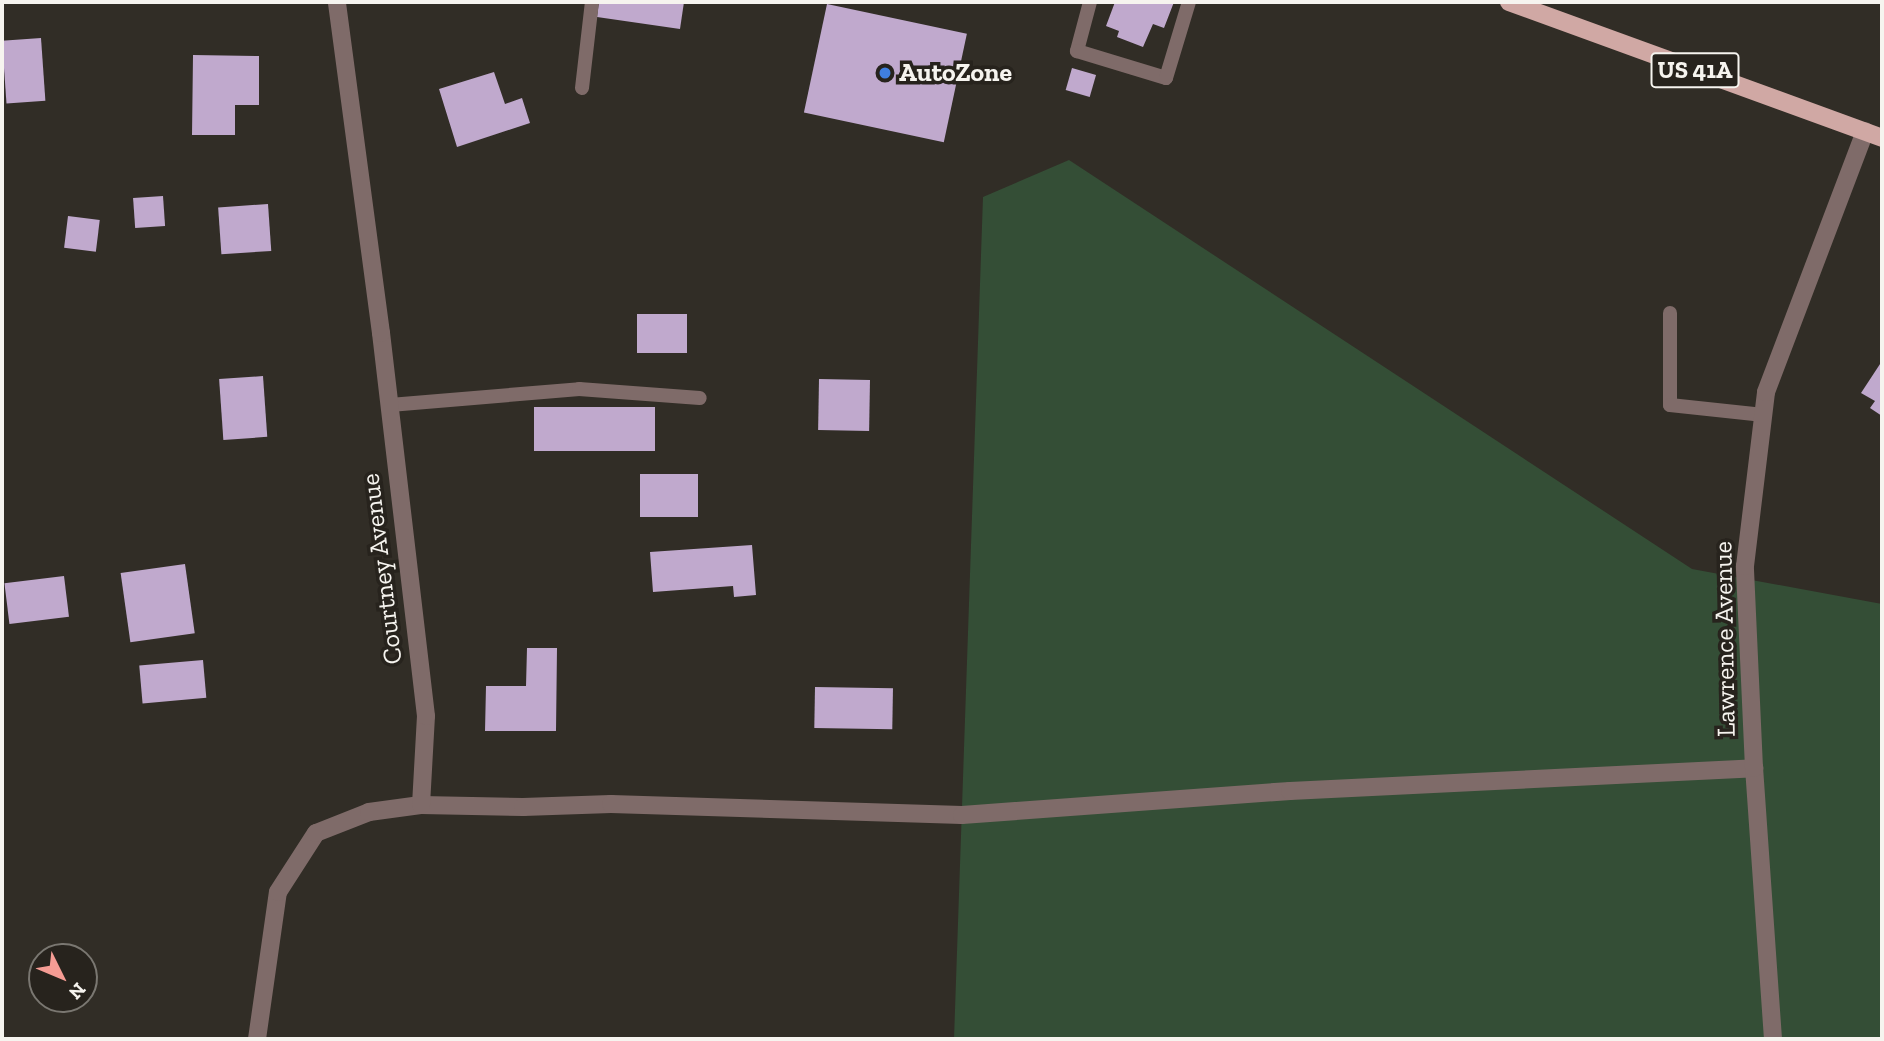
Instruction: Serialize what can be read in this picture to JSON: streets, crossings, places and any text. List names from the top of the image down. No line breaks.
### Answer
{"streets":{"main road":["US 41A"],"street":["Courtney Avenue","Lawrence Avenue"]},"crossings":[["US 41A","Lawrence Avenue"]],"places":["AutoZone"],"north":"bottom right"}
